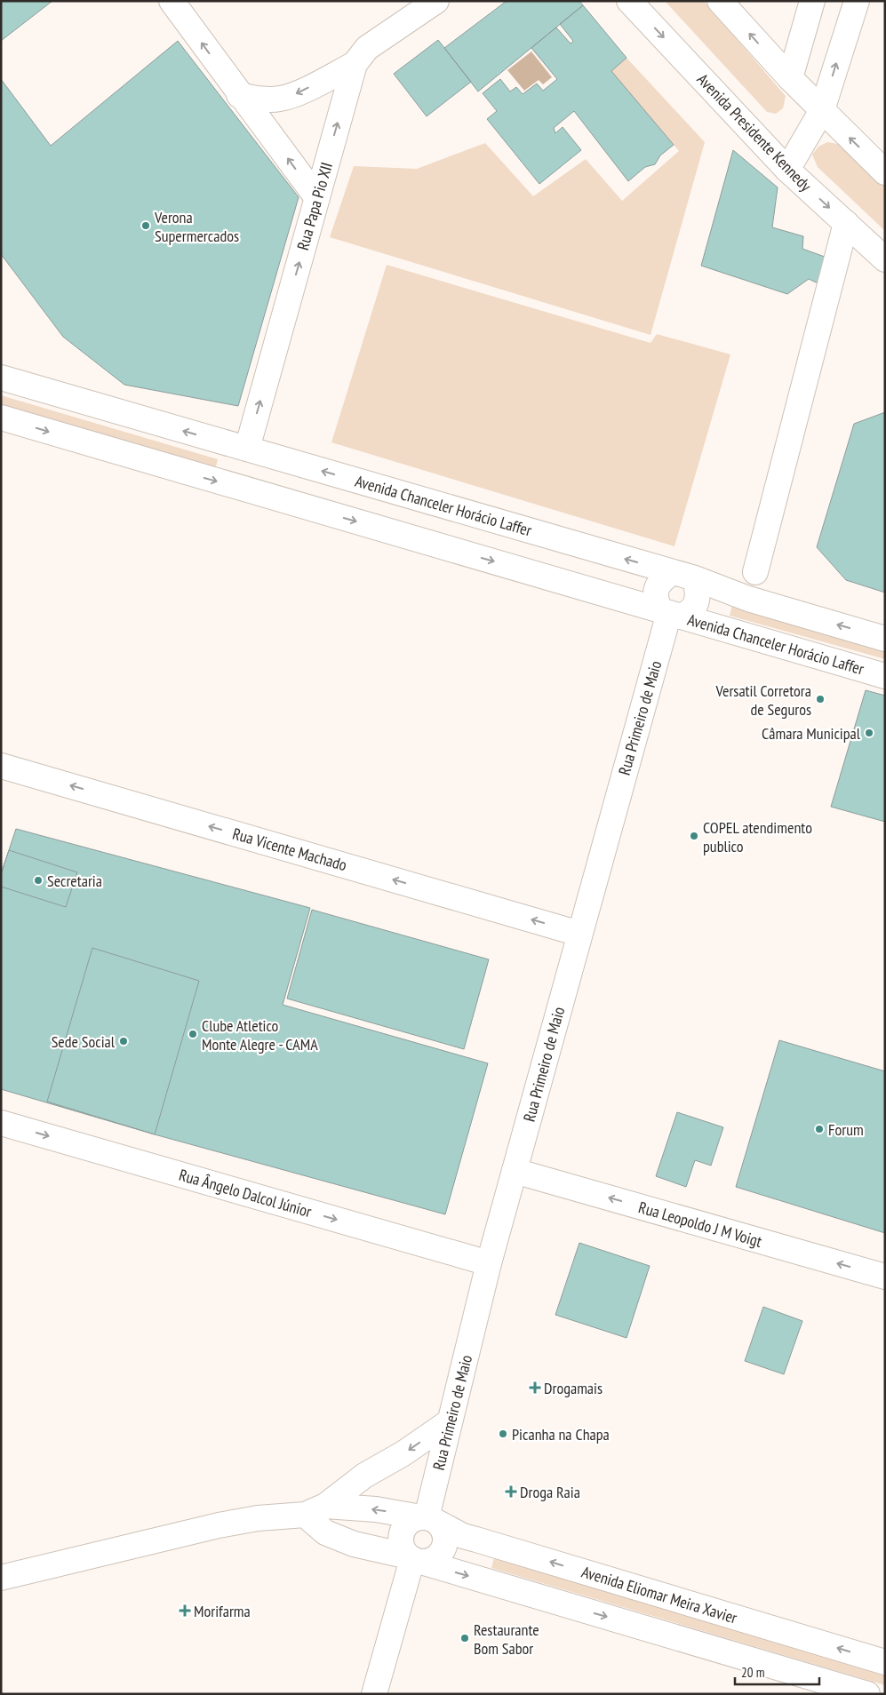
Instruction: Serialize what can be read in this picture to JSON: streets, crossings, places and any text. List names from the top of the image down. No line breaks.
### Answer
{"streets":{"main road":["Avenida Presidente Kennedy","Rua Papa Pio XII","Avenida Chanceler Horácio Laffer","Rua Primeiro de Maio","Rua Vicente Machado","Rua Ângelo Dalcol Júnior","Rua Leopoldo J M Voigt","Avenida Eliomar Meira Xavier"]},"crossings":[["Rua Papa Pio XII","Avenida Chanceler Horácio Laffer"],["Avenida Chanceler Horácio Laffer","Rua Primeiro de Maio"],["Rua Primeiro de Maio","Rua Vicente Machado"],["Rua Primeiro de Maio","Rua Ângelo Dalcol Júnior"],["Rua Primeiro de Maio","Rua Leopoldo J M Voigt"],["Rua Primeiro de Maio","Avenida Eliomar Meira Xavier"]],"one_way":["Rua Papa Pio XII","Rua Vicente Machado","Rua Ângelo Dalcol Júnior","Rua Leopoldo J M Voigt"],"places":{"other":["Verona Supermercados","Versatil Corretora de Seguros","Câmara Municipal","COPEL atendimento publico","Secretaria","Clube Atletico Monte Alegre - CAMA","Sede Social","Forum","Picanha na Chapa","Restaurante Bom Sabor"],"health":["Drogamais","Droga Raia","Morifarma"]},"scale_bar":"20 m"}
